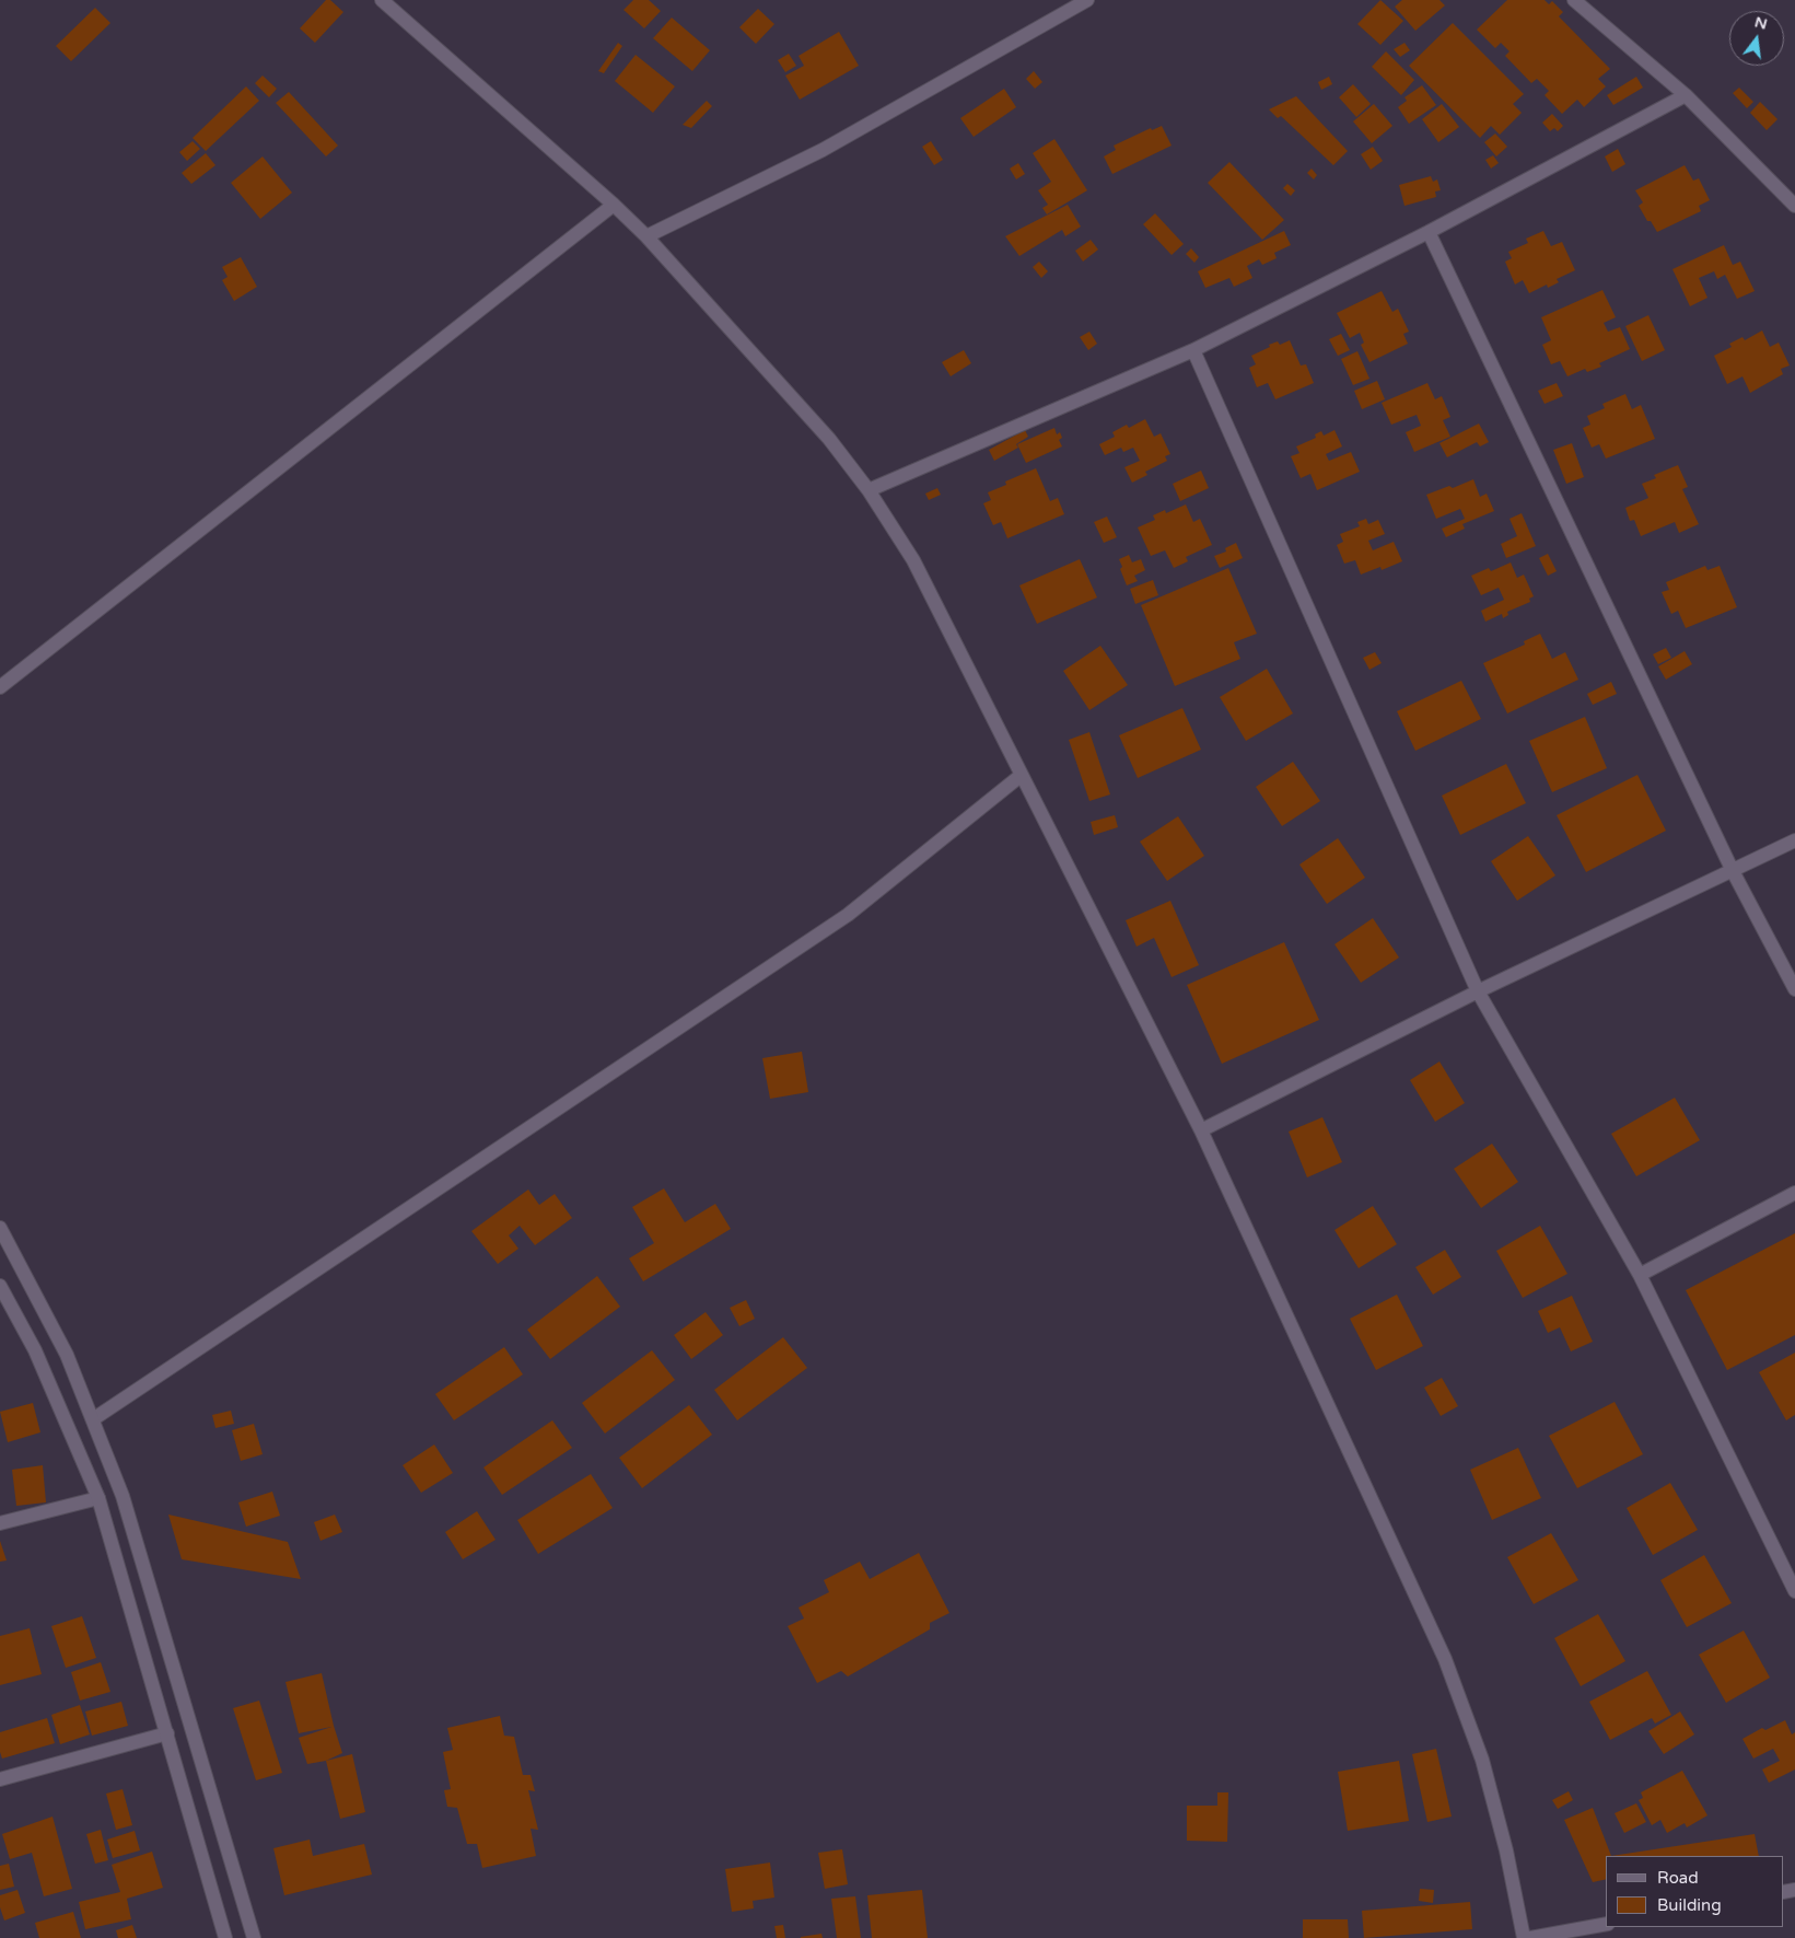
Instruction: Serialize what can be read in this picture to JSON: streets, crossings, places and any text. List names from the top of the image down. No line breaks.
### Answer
{"legend":["Road","Building"],"north":"top"}
